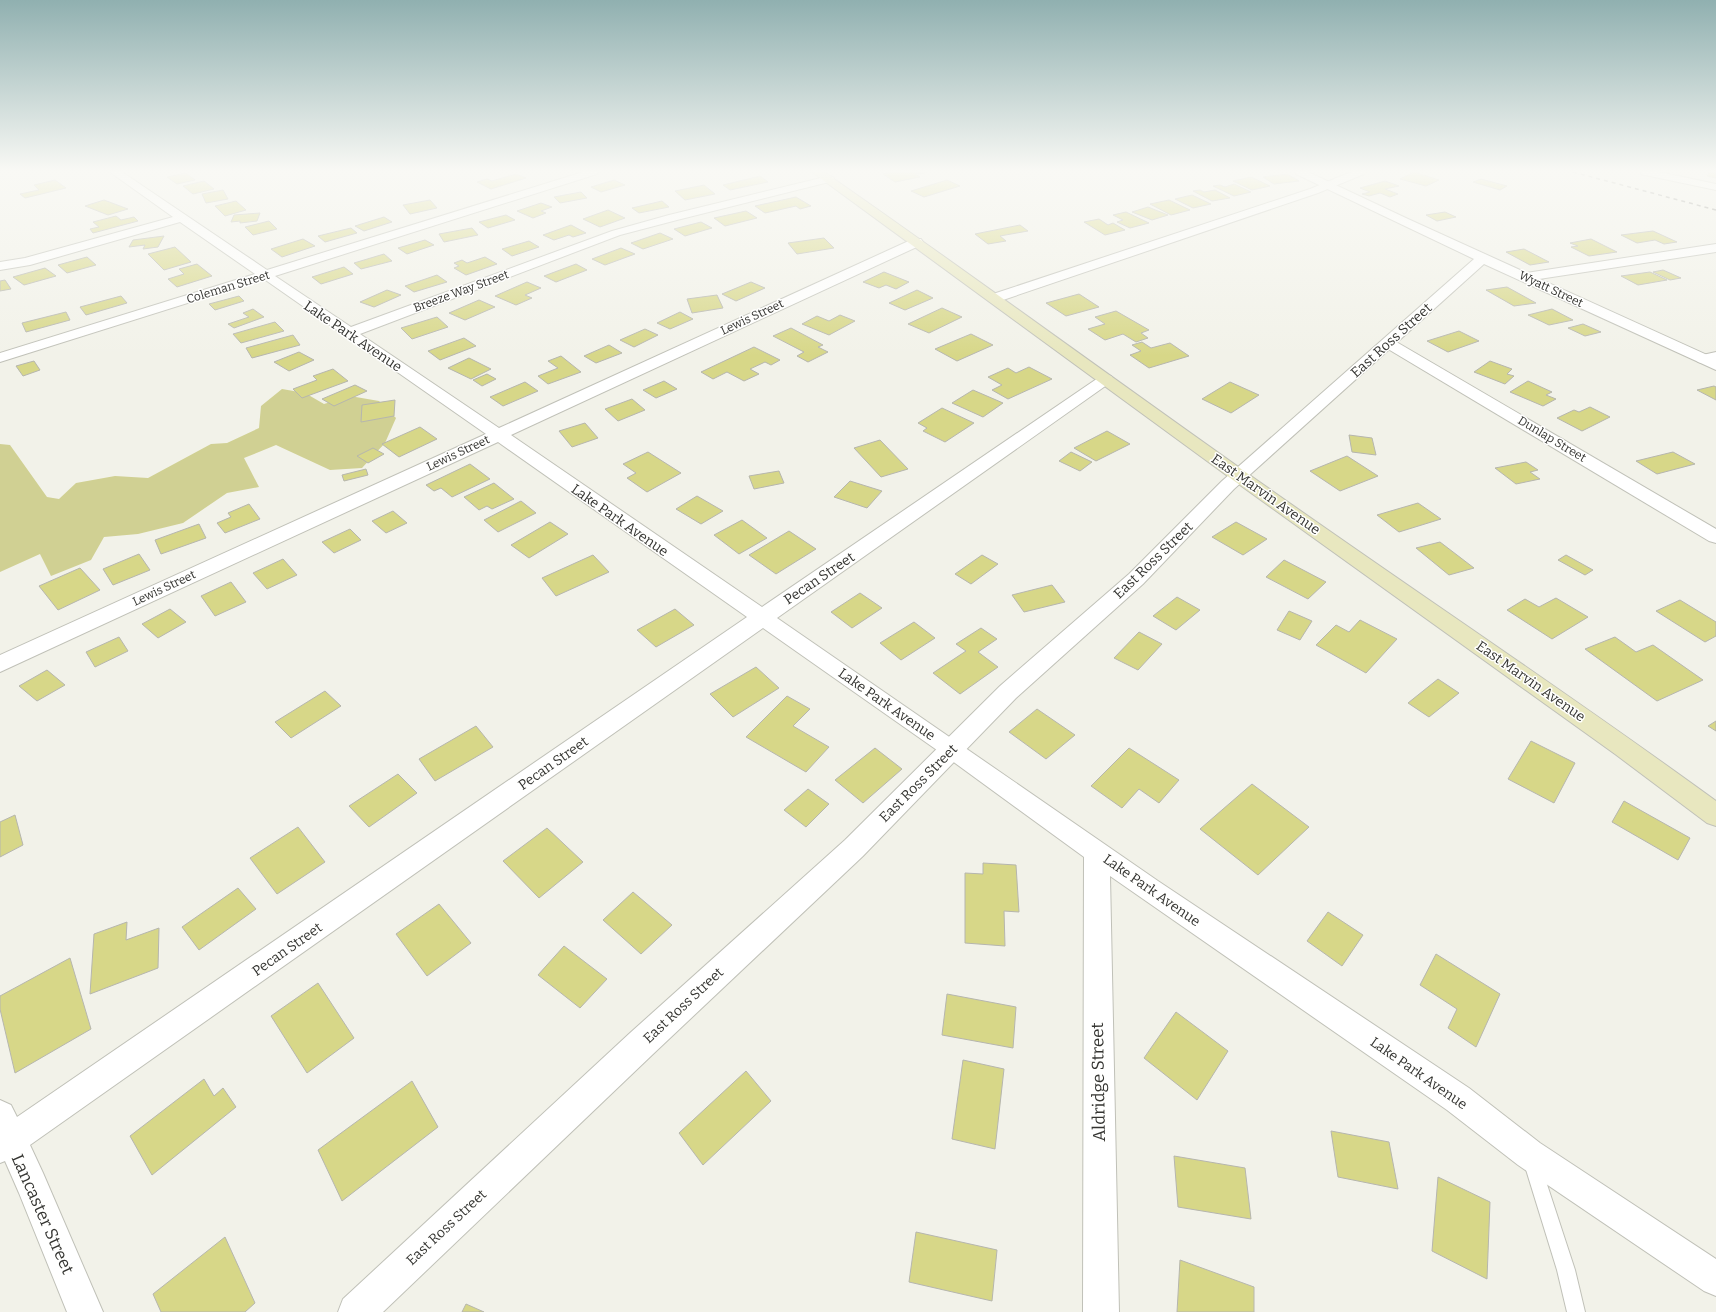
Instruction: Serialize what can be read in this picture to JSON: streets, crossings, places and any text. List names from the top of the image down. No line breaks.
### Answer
{"streets":{"main road":["East Marvin Avenue"],"street":["Coleman Street","Wyatt Street","Breeze Way Street","Lewis Street","Lake Park Avenue","East Ross Street","Dunlap Street","Pecan Street","Aldridge Street","Lancaster Street"]},"crossings":[["Coleman Street","Lake Park Avenue"],["Wyatt Street","East Ross Street"],["Breeze Way Street","Lake Park Avenue"],["Lewis Street","Lake Park Avenue"],["Lewis Street","East Marvin Avenue"],["Lake Park Avenue","East Ross Street"],["Lake Park Avenue","Pecan Street"],["Lake Park Avenue","Aldridge Street"],["East Ross Street","Dunlap Street"],["East Ross Street","East Marvin Avenue"],["East Marvin Avenue","Pecan Street"],["Pecan Street","Lancaster Street"]]}
